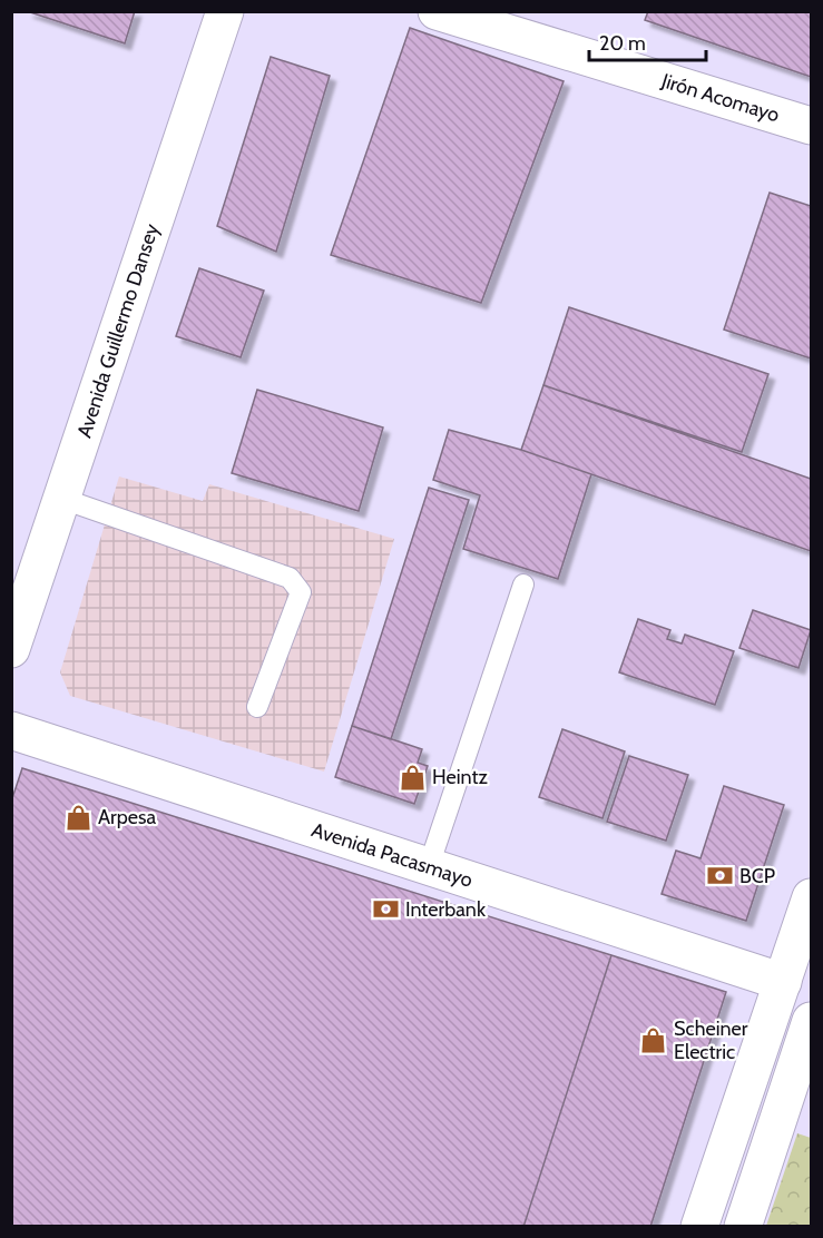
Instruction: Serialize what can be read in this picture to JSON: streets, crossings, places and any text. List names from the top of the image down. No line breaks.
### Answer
{"streets":{"street":["Jirón Acomayo","Avenida Guillermo Dansey","Avenida Pacasmayo"]},"places":{"shop":["Heintz","Arpesa","Scheiner Electric"],"bank":["BCP","Interbank"]},"scale_bar":"20 m"}
